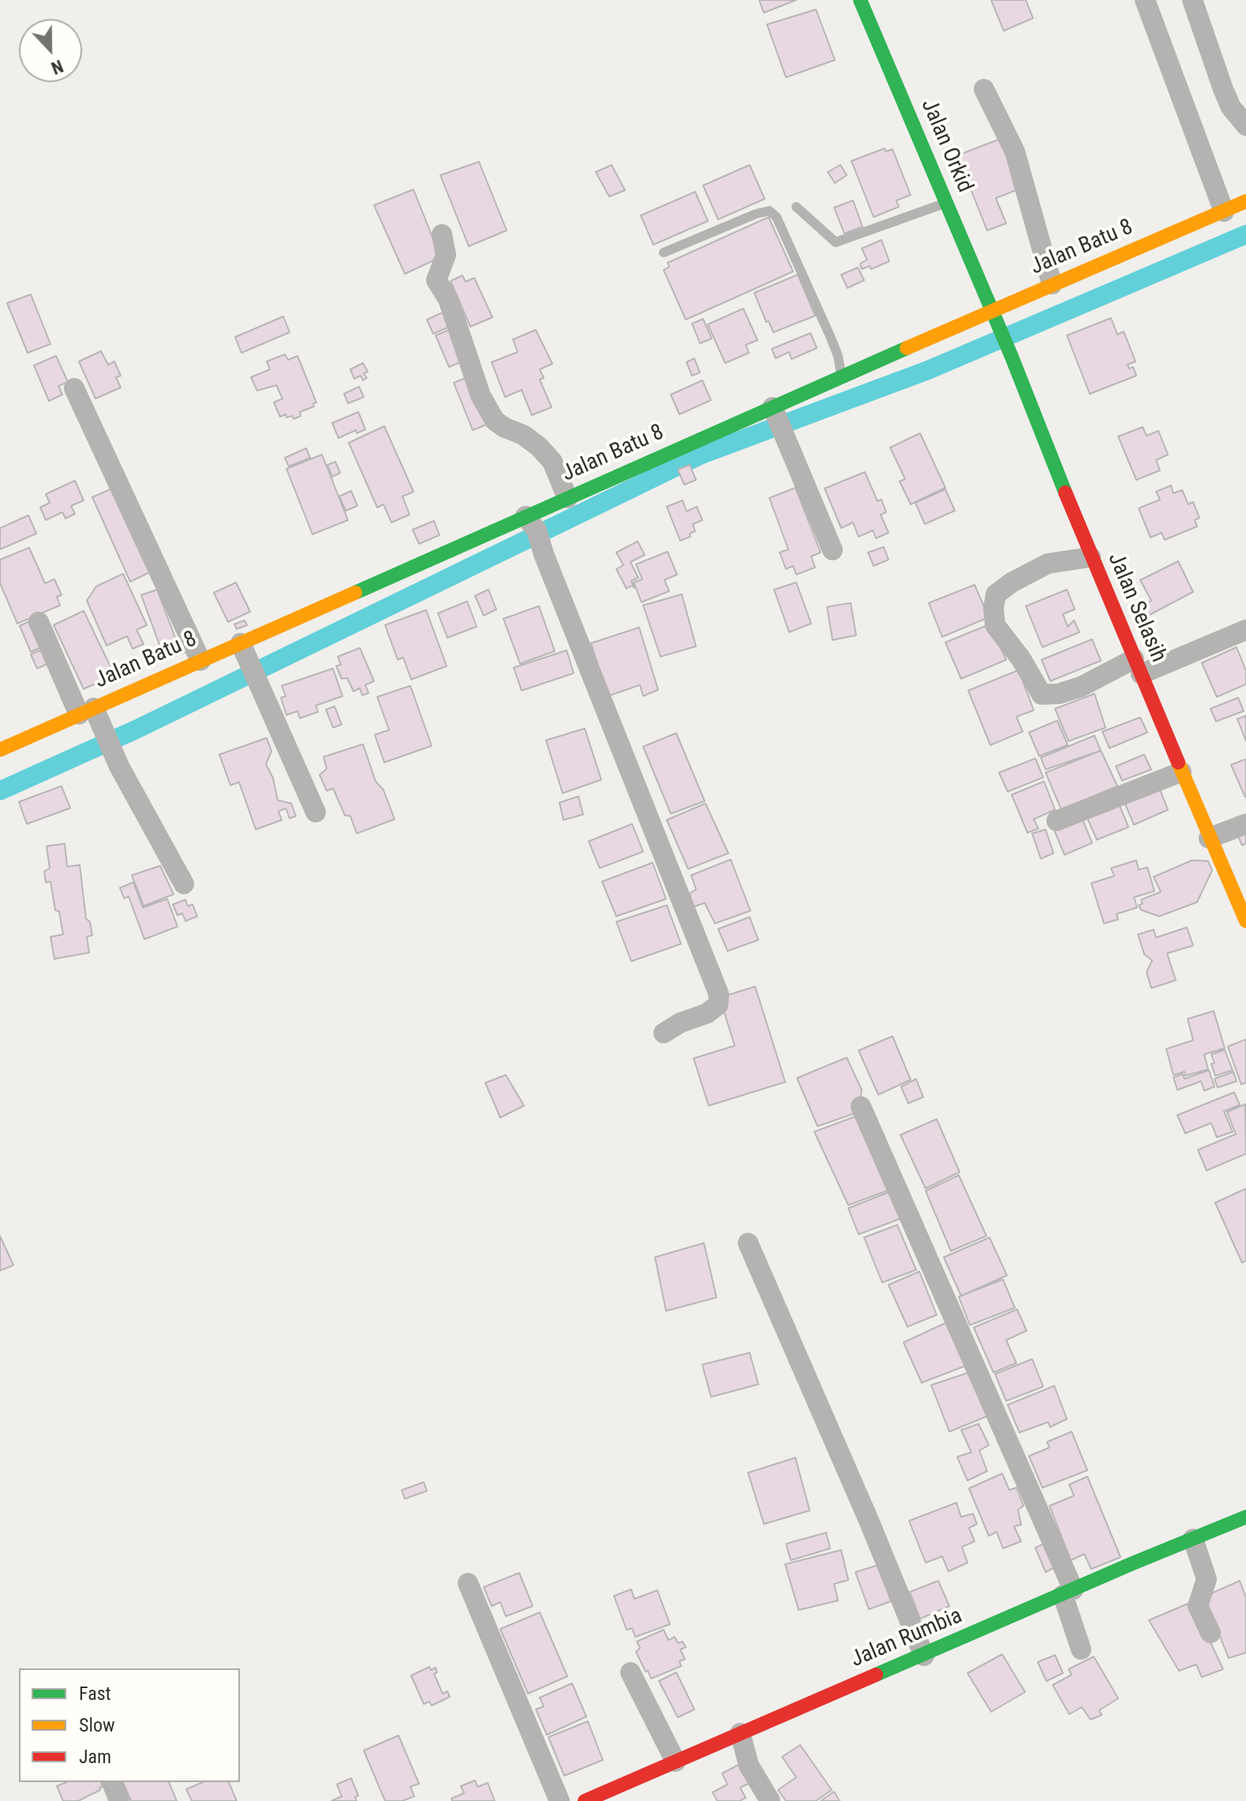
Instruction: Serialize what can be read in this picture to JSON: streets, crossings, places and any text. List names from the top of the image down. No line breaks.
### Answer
{"streets":{"street":["Jalan Orkid","Jalan Batu 8","Jalan Selasih","Jalan Rumbia"]},"crossings":[["Jalan Orkid","Jalan Batu 8"],["Jalan Orkid","Jalan Selasih"],["Jalan Batu 8","Jalan Selasih"]],"legend":["Fast","Slow","Jam"],"north":"bottom"}
